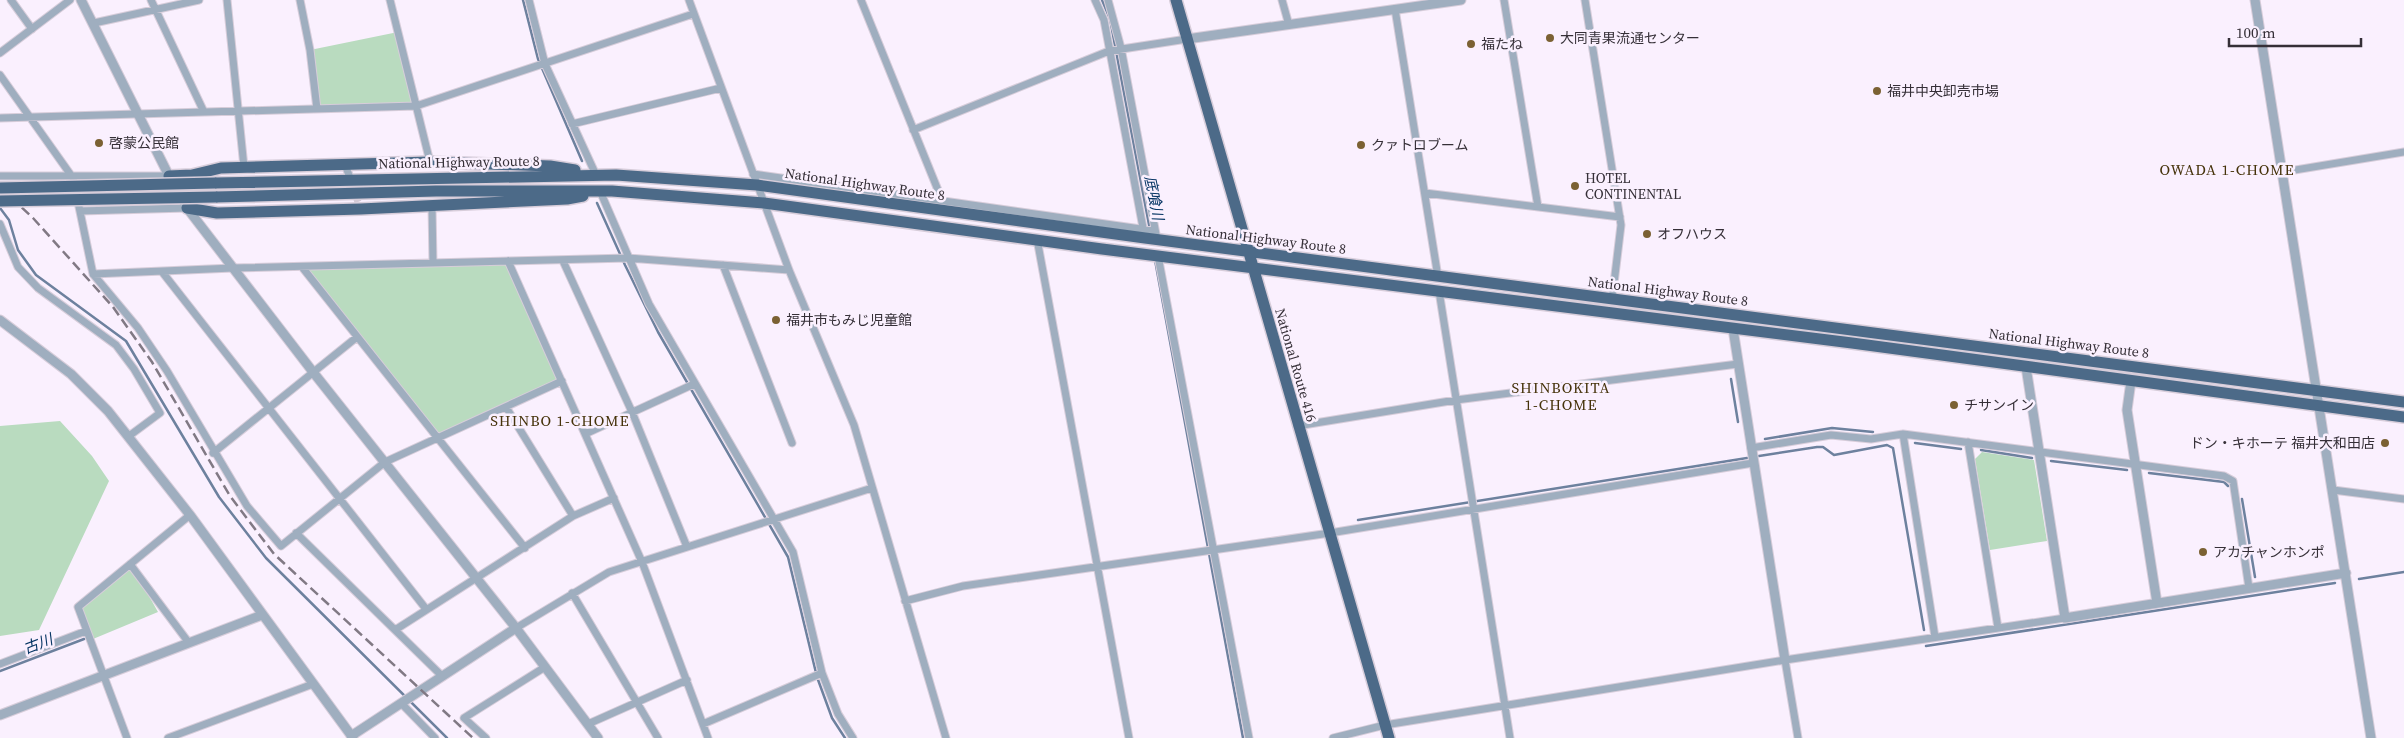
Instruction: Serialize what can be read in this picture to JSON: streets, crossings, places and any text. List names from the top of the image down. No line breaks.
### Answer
{"streets":{"highway":["National Highway Route 8","National Route 416"]},"crossings":[["National Highway Route 8","National Route 416"]],"districts":["OWADA 1-CHOME","SHINBOKITA 1-CHOME","SHINBO 1-CHOME"],"water":["底喰川","古川"],"places":["大同青果流通センター","福たね","福井中央卸売市場","啓蒙公民館","クァトロブーム","HOTEL CONTINENTAL","オフハウス","福井市もみじ児童館","チサンイン","ドン・キホーテ 福井大和田店","アカチャンホンポ"],"scale_bar":"100 m"}
